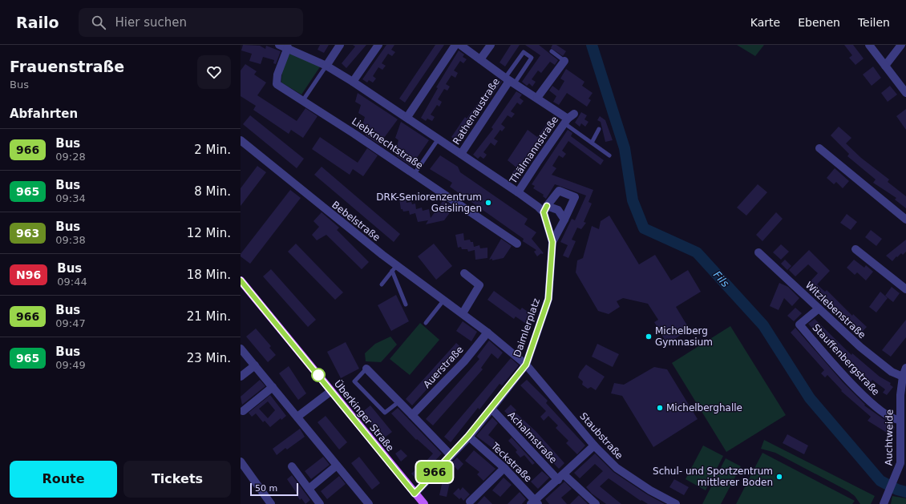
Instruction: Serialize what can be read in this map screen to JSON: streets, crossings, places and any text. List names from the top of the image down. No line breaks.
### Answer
{"streets":{"main road":["Überkinger Straße"],"street":["Rathenaustraße","Liebknechtstraße","Thälmannstraße","Bebelstraße","Witzlebenstraße","Daimlerplatz","Stauffenbergstraße","Auerstraße","Staubstraße","Achalmstraße","Auchtweide","Teckstraße"]},"crossings":[["Rathenaustraße","Liebknechtstraße"],["Rathenaustraße","Thälmannstraße"],["Liebknechtstraße","Thälmannstraße"],["Bebelstraße","Daimlerplatz"],["Bebelstraße","Auerstraße"],["Witzlebenstraße","Stauffenbergstraße"],["Witzlebenstraße","Auchtweide"],["Daimlerplatz","Auerstraße"],["Daimlerplatz","Staubstraße"],["Stauffenbergstraße","Auchtweide"]],"water":["Fils"],"places":["DRK-Seniorenzentrum Geislingen","Michelberg Gymnasium","Michelberghalle","Schul- und Sportzentrum mittlerer Boden"],"lines":["bus line 966"],"scale_bar":"50 m","page":{"header":"Railo","search":"Hier suchen","nav":["Karte","Ebenen","Teilen"],"heading":[["Frauenstraße","Bus"],"Abfahrten"],"on_map":"966","list":[{"mark":"966","name":"Bus","note":"09:28","value":"2 Min."},{"mark":"965","name":"Bus","note":"09:34","value":"8 Min."},{"mark":"963","name":"Bus","note":"09:38","value":"12 Min."},{"mark":"N96","name":"Bus","note":"09:44","value":"18 Min."},{"mark":"966","name":"Bus","note":"09:47","value":"21 Min."},{"mark":"965","name":"Bus","note":"09:49","value":"23 Min."}],"buttons":["Route","Tickets"],"scale":"50 m"}}
